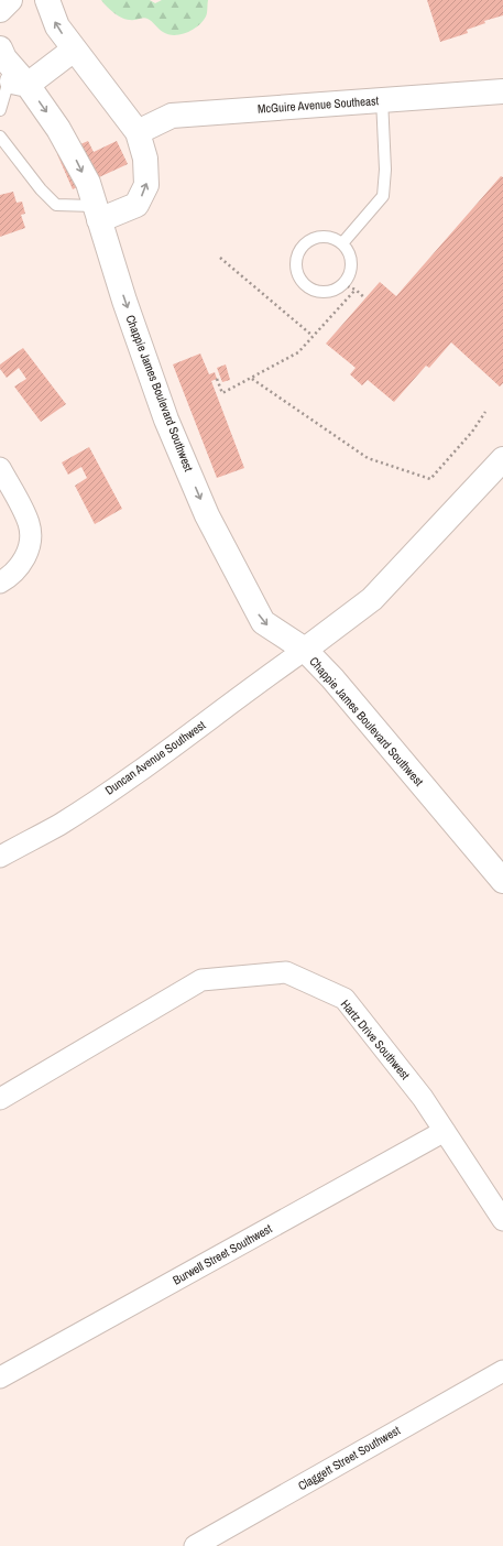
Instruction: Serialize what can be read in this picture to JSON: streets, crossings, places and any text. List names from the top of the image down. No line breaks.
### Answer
{"streets":{"street":["McGuire Avenue Southeast","Chappie James Boulevard Southwest","Duncan Avenue Southwest","Hartz Drive Southwest","Burwell Street Southwest","Claggett Street Southwest"]},"crossings":[["Chappie James Boulevard Southwest","Duncan Avenue Southwest"],["Hartz Drive Southwest","Burwell Street Southwest"]],"one_way":["Chappie James Boulevard Southwest"]}
